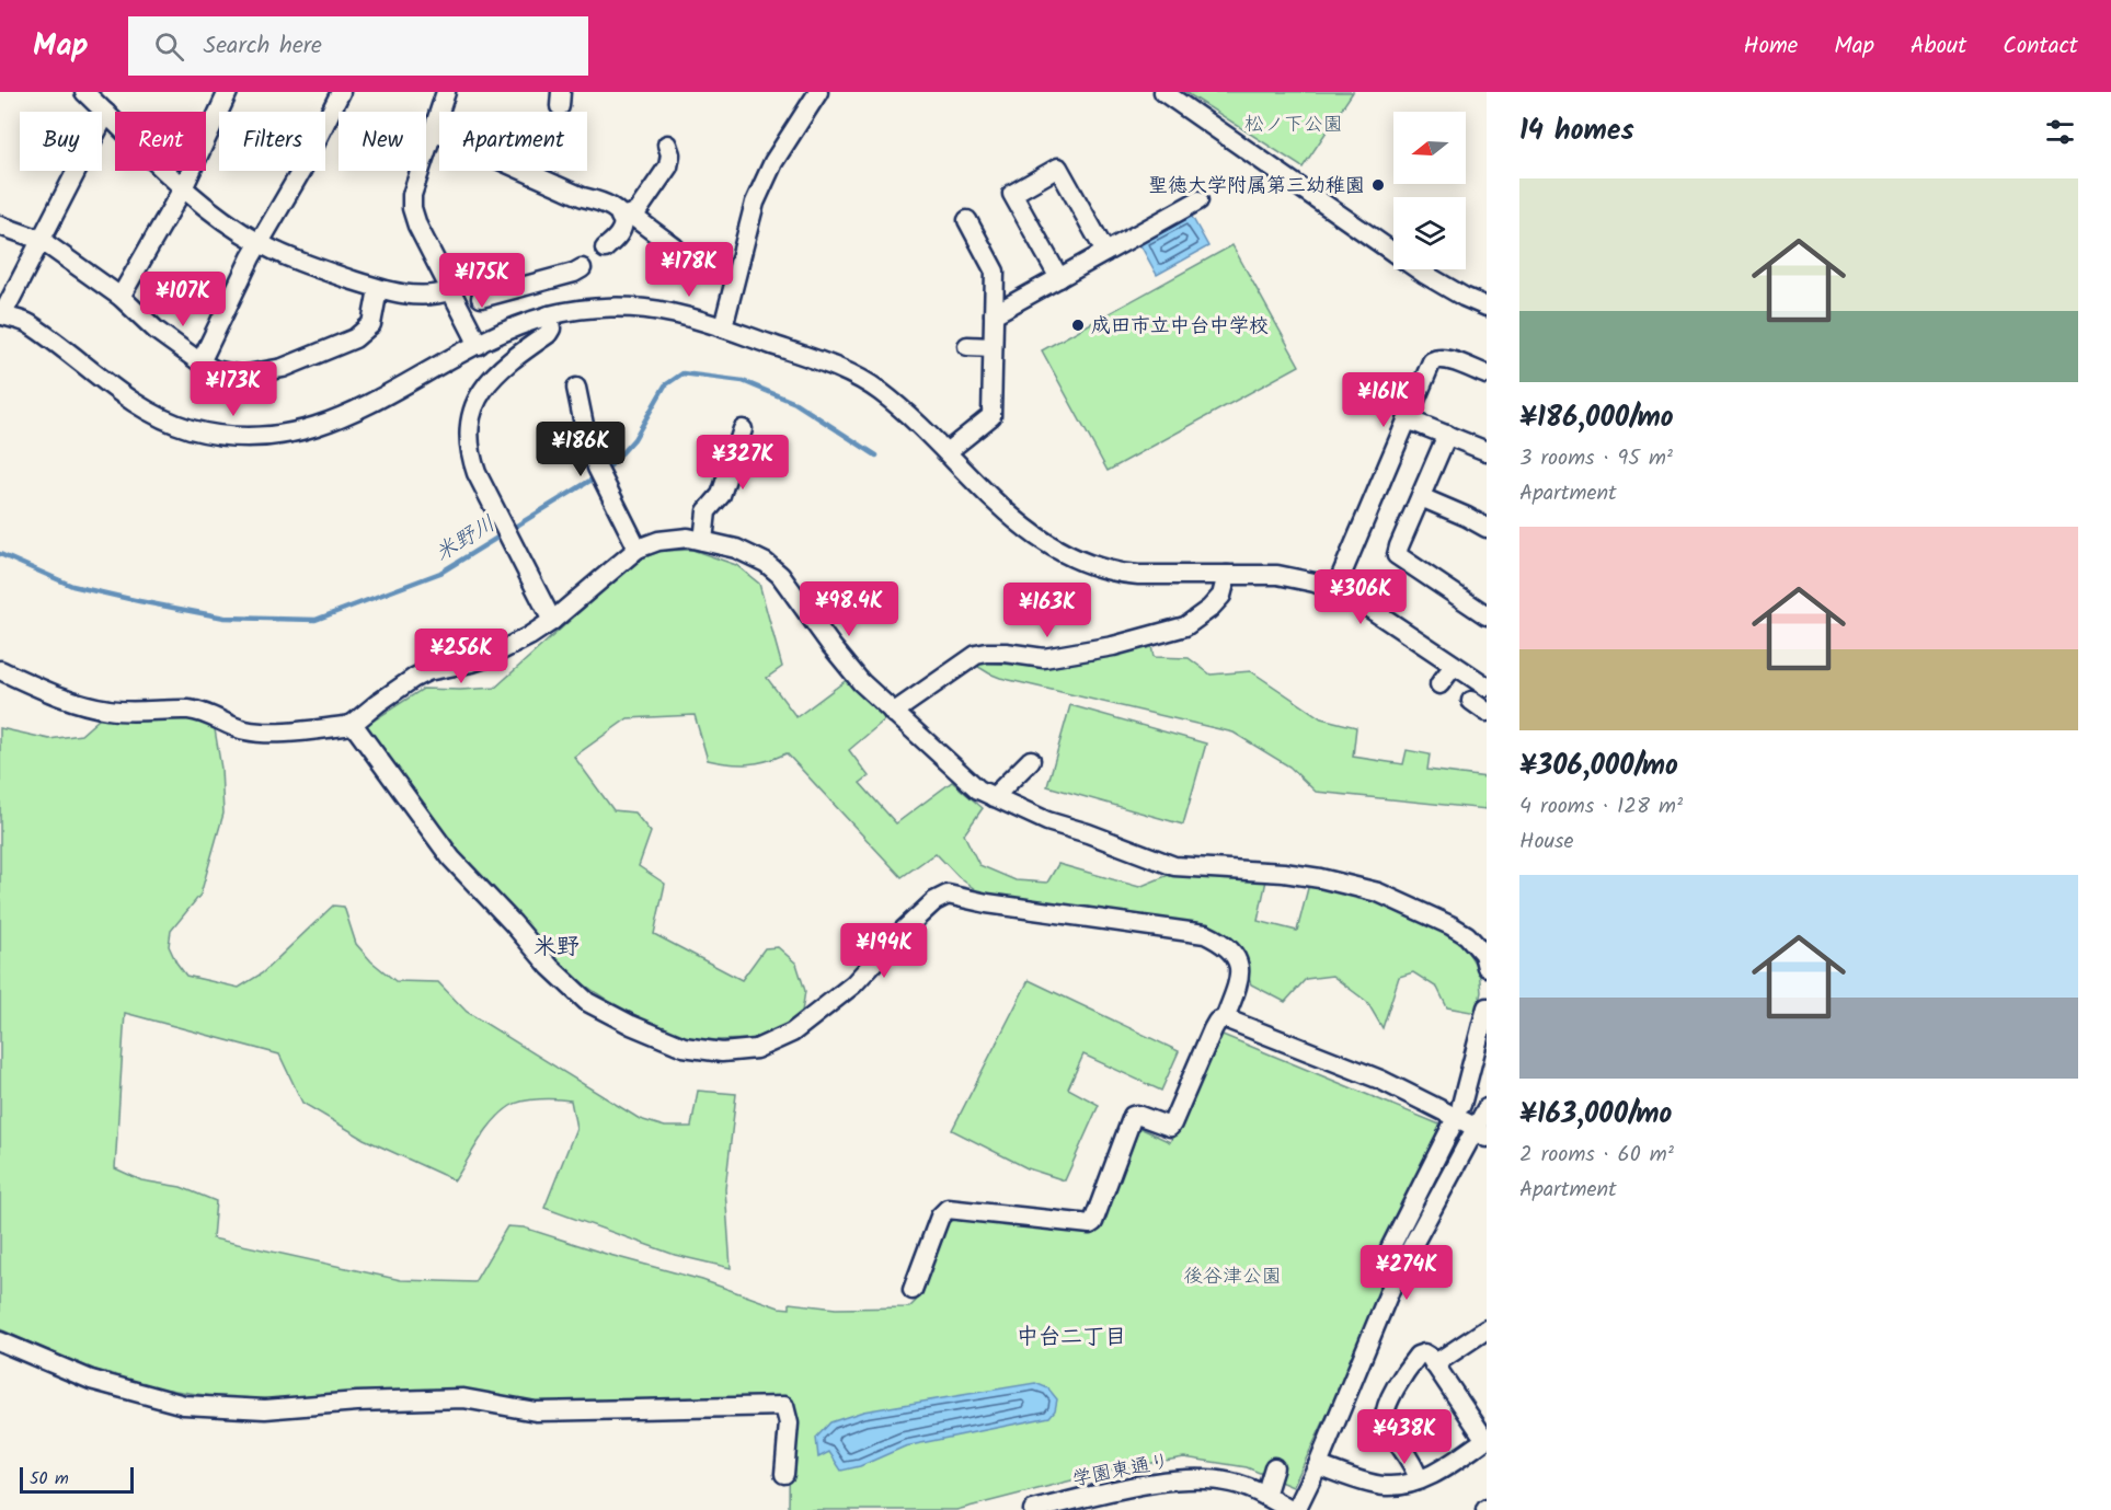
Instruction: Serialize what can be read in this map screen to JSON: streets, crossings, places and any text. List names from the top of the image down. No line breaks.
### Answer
{"streets":{"street":["学園東通り"]},"districts":["米野","中台二丁目"],"water":["米野川"],"parks":["松ノ下公園","後谷津公園"],"places":["聖徳大学附属第三幼稚園","成田市立中台中学校"],"scale_bar":"50 m","north":"left","page":{"header":"Map","search":"Search here","nav":["Home","Map","About","Contact"],"heading":"14 homes","chip":["Buy","Rent","Filters","New","Apartment"],"list":[{"name":"¥186,000/mo","note":"3 rooms · 95 m² · Apartment"},{"name":"¥306,000/mo","note":"4 rooms · 128 m² · House"},{"name":"¥163,000/mo","note":"2 rooms · 60 m² · Apartment"}],"price":["¥178K","¥175K","¥107K","¥173K","¥161K","¥186K","¥327K","¥306K","¥98.4K","¥163K","¥256K","¥194K","¥274K","¥438K"],"scale":"50 m"}}
